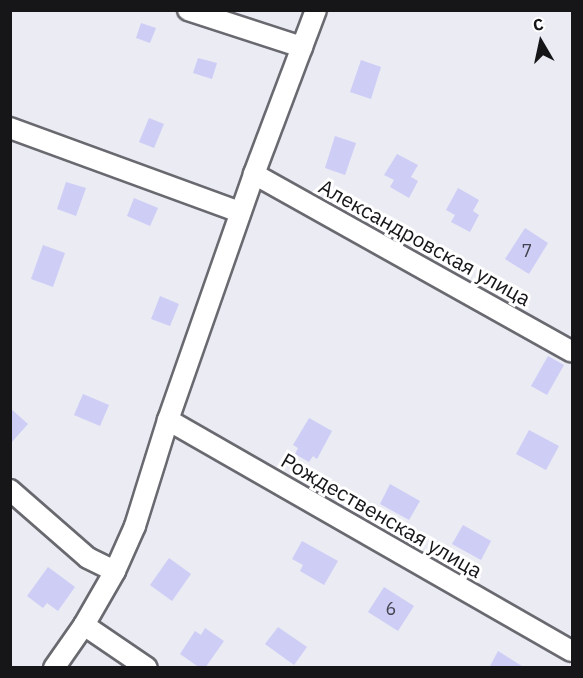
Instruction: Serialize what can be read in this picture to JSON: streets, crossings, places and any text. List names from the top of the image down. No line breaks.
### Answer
{"streets":{"street":["Александровская улица","Рождественская улица"]},"house_numbers":["7","6"],"north":"top"}
